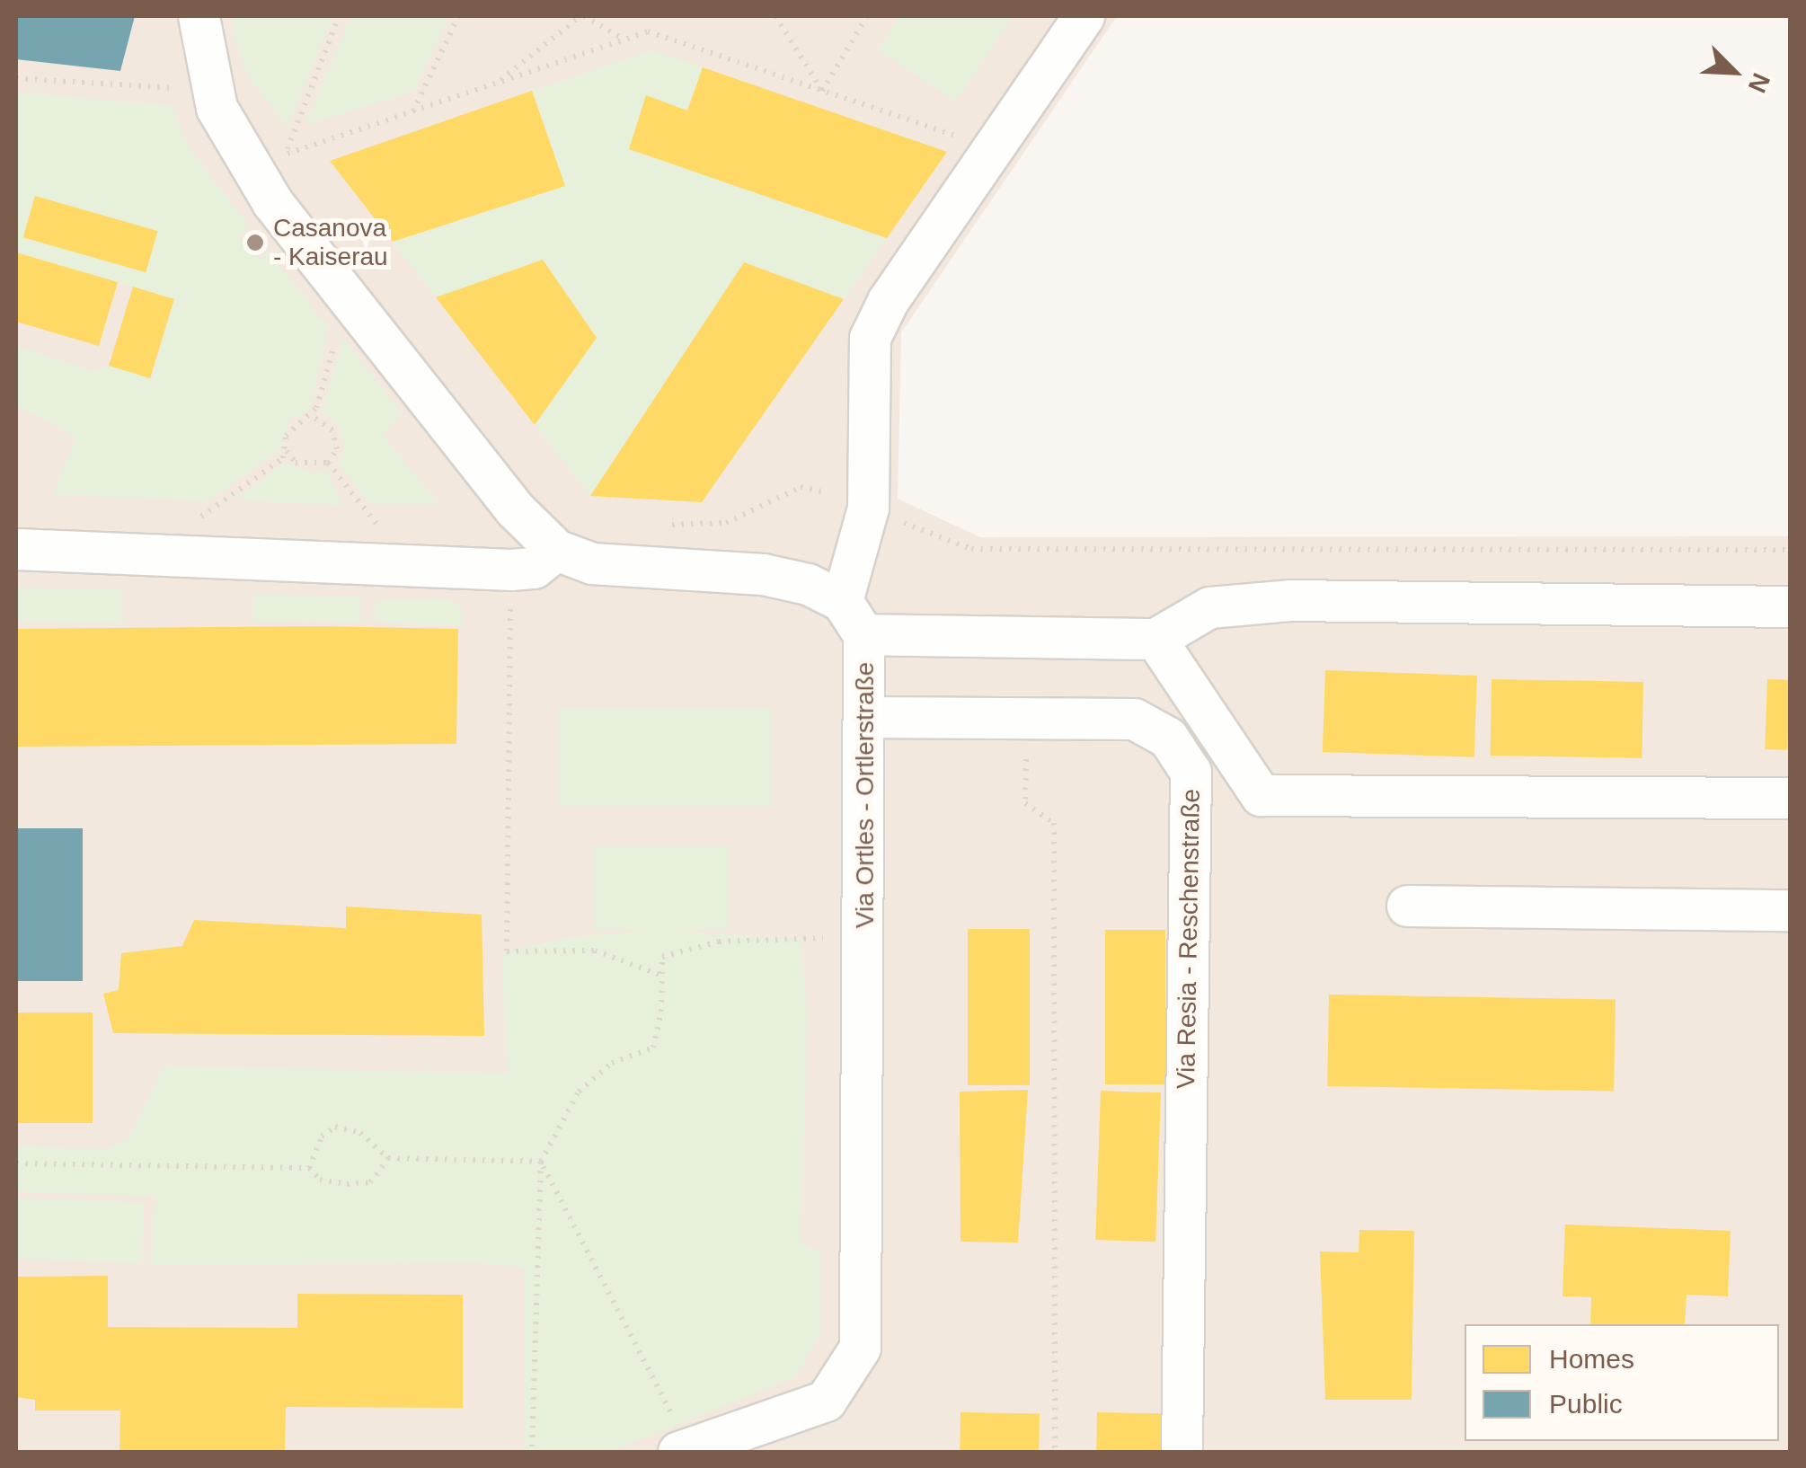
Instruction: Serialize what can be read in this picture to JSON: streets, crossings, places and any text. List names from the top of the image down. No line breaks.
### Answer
{"streets":{"street":["Via Ortles - Ortlerstraße","Via Resia - Reschenstraße"]},"crossings":[["Via Ortles - Ortlerstraße","Via Resia - Reschenstraße"]],"places":["Casanova - Kaiserau"],"legend":["Homes","Public"],"north":"bottom right"}
